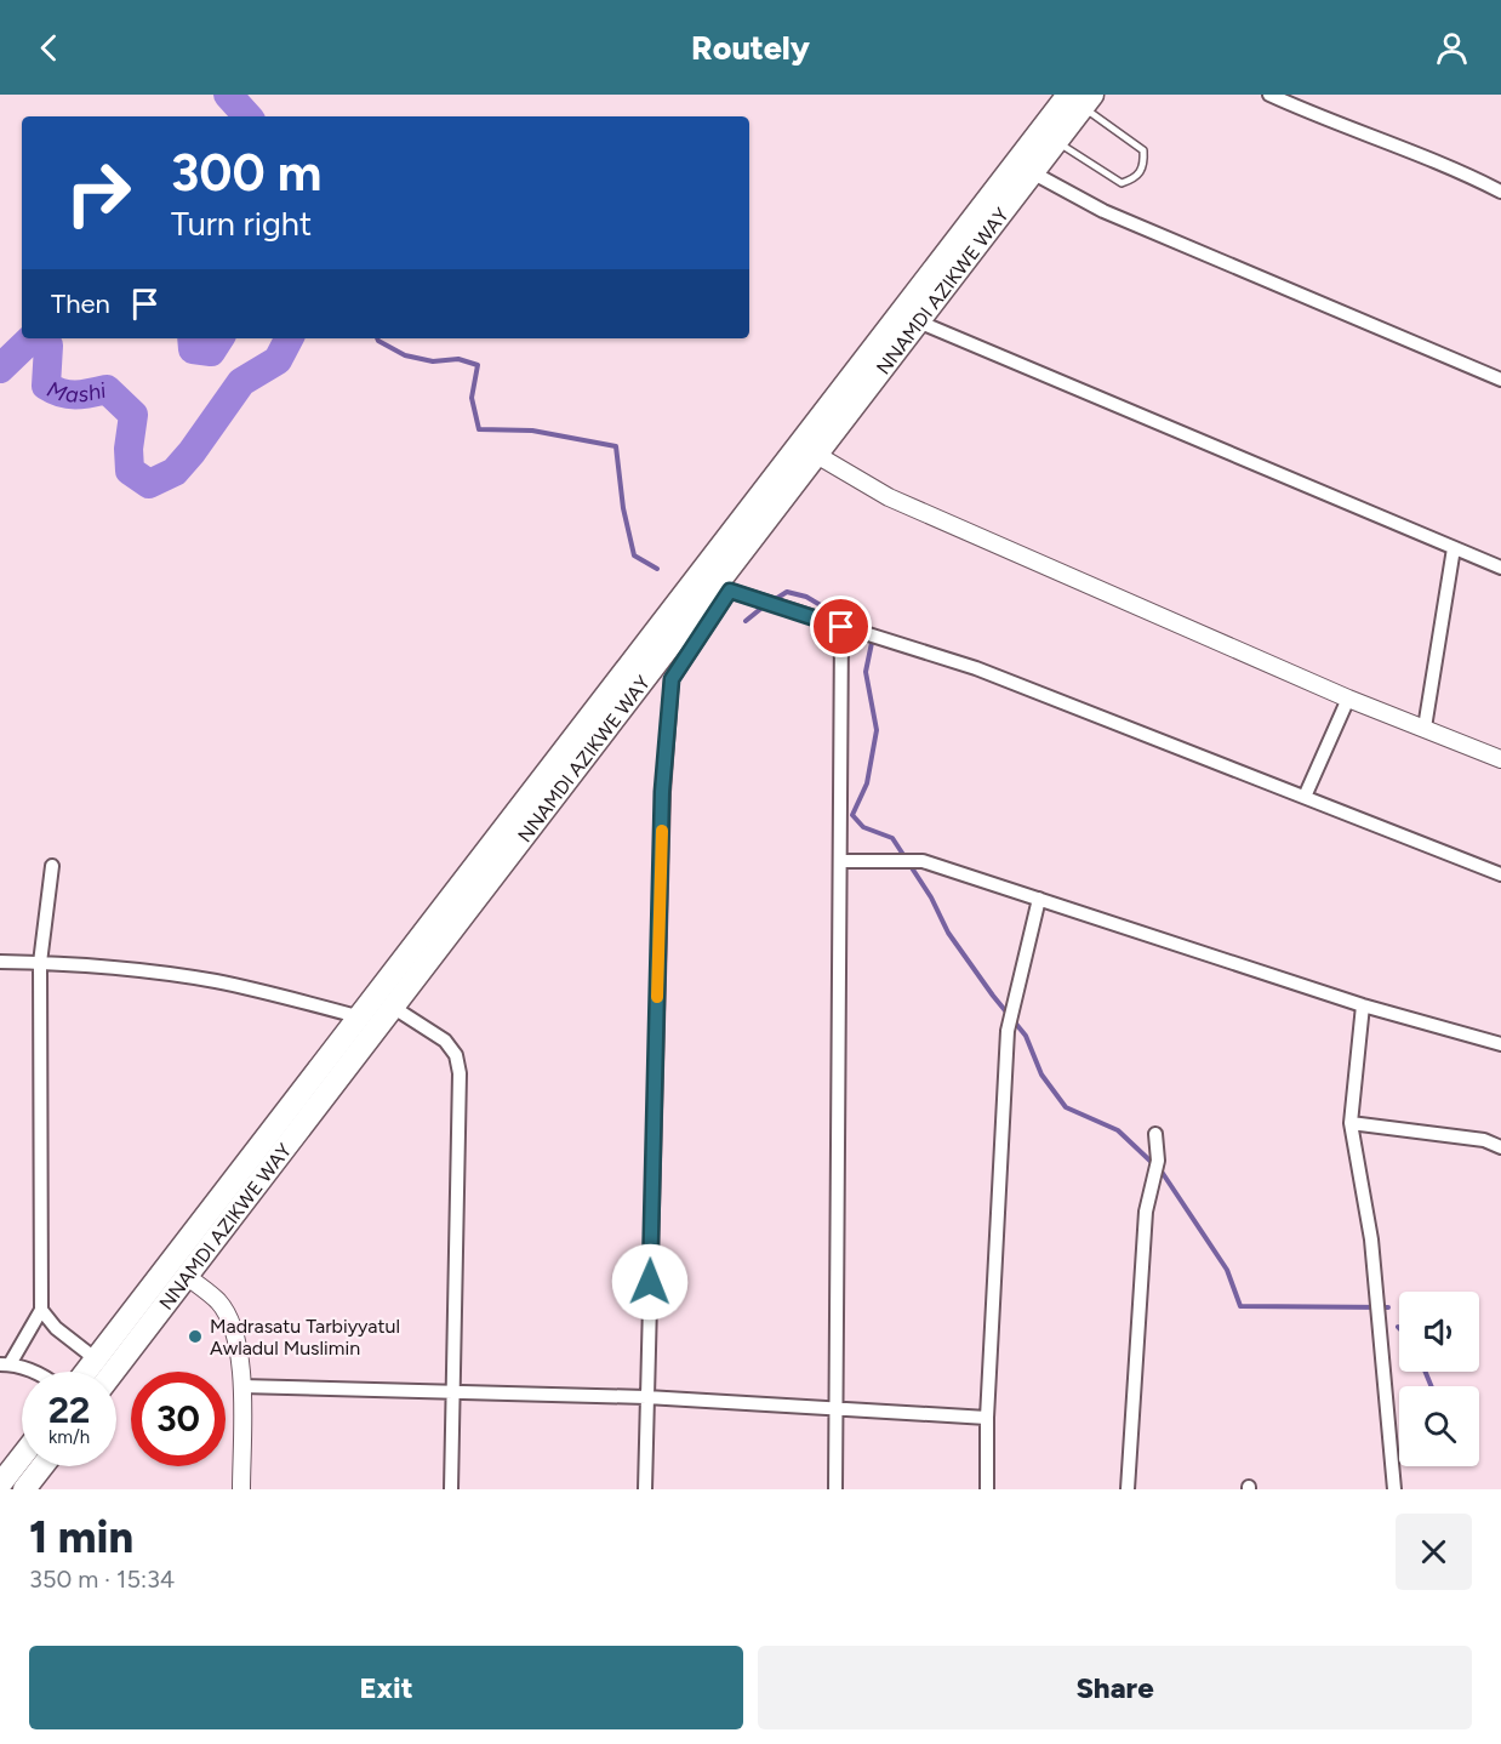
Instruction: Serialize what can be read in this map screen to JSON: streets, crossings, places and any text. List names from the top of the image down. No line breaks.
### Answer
{"streets":{"highway":["NNAMDI AZIKWE WAY"]},"water":["Mashi"],"places":["Madrasatu Tarbiyyatul Awladul Muslimin"],"page":{"header":"Routely","turn":["300 m","Turn right"],"then":"Then","speed":"22 km/h","limit":"30","heading":["1 min","350 m · 15:34"],"buttons":["Exit","Share"]}}
